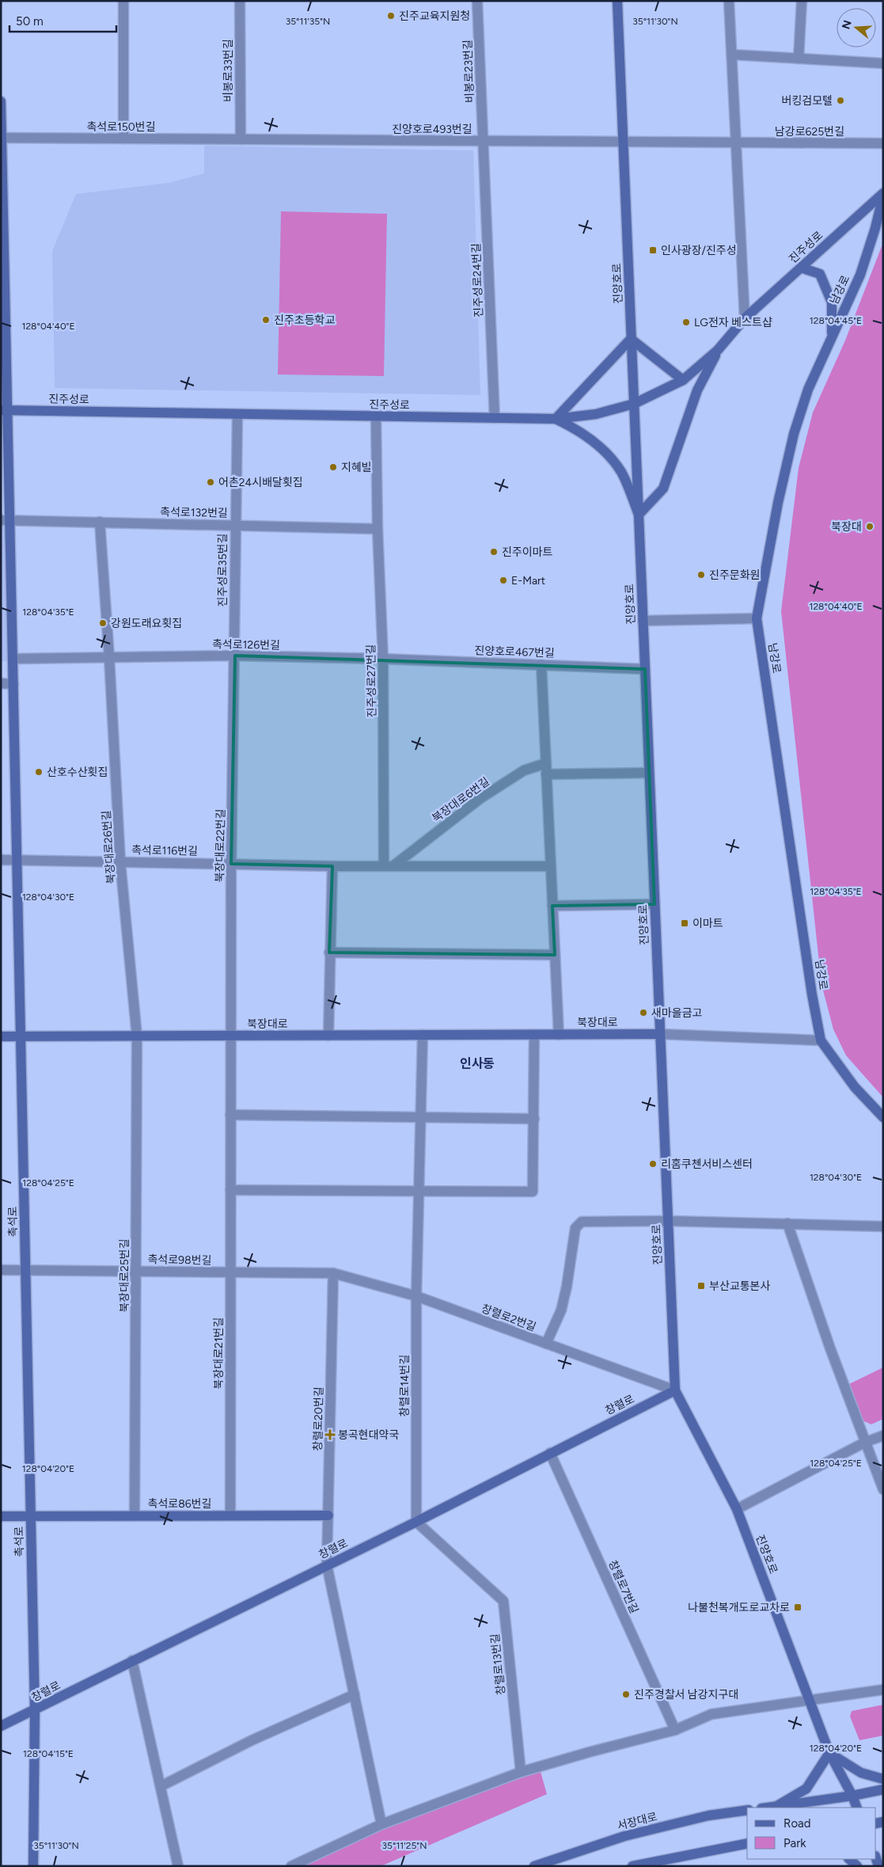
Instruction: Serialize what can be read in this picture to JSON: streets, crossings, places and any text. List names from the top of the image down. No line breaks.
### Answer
{"streets":{"street":["비봉로33번길","비봉로23번길","촉석로150번길","진양호로493번길","남강로625번길","진주성로","진주성로24번길","진양호로","남강로","촉석로132번길","진주성로35번길","촉석로126번길","진양호로467번길","진주성로27번길","북장대로6번길","북장대로22번길","북장대로26번길","촉석로116번길","북장대로","촉석로","촉석로98번길","북장대로25번길","창렬로2번길","북장대로21번길","창렬로14번길","창렬로","창렬로20번길","촉석로86번길","창렬로7번길","창렬로13번길","서장대로"]},"crossings":[["비봉로33번길","촉석로150번길"],["비봉로33번길","진양호로493번길"],["비봉로23번길","진양호로493번길"],["비봉로23번길","진주성로24번길"],["촉석로150번길","진양호로493번길"],["촉석로150번길","촉석로"],["진양호로493번길","남강로625번길"],["진양호로493번길","진주성로24번길"],["진양호로493번길","진양호로"],["남강로625번길","진양호로"],["진주성로","진주성로24번길"],["진주성로","진양호로"],["진주성로","남강로"],["진주성로","진주성로35번길"],["진주성로","진주성로27번길"],["진주성로","촉석로"],["진양호로","진양호로467번길"],["진양호로","북장대로"],["진양호로","창렬로2번길"],["진양호로","창렬로"],["촉석로132번길","진주성로35번길"],["촉석로132번길","진주성로27번길"],["촉석로132번길","촉석로"],["진주성로35번길","촉석로126번길"],["진주성로35번길","북장대로22번길"],["촉석로126번길","진양호로467번길"],["촉석로126번길","진주성로27번길"],["촉석로126번길","북장대로22번길"],["촉석로126번길","북장대로26번길"],["촉석로126번길","촉석로"],["진양호로467번길","진주성로27번길"],["진주성로27번길","촉석로116번길"],["북장대로22번길","촉석로116번길"],["북장대로22번길","북장대로"],["북장대로22번길","북장대로21번길"],["북장대로26번길","촉석로116번길"],["북장대로26번길","북장대로"],["북장대로26번길","북장대로25번길"],["촉석로116번길","촉석로"],["북장대로","촉석로"],["북장대로","북장대로25번길"],["북장대로","북장대로21번길"],["북장대로","창렬로14번길"],["촉석로","촉석로98번길"],["촉석로","창렬로"],["촉석로","촉석로86번길"],["촉석로98번길","북장대로25번길"],["촉석로98번길","창렬로2번길"],["촉석로98번길","북장대로21번길"],["촉석로98번길","창렬로20번길"],["북장대로25번길","촉석로86번길"],["창렬로2번길","창렬로14번길"],["창렬로2번길","창렬로"],["창렬로2번길","창렬로20번길"],["북장대로21번길","촉석로86번길"],["창렬로14번길","창렬로"],["창렬로14번길","창렬로13번길"],["창렬로","창렬로20번길"],["창렬로","창렬로7번길"],["창렬로","창렬로13번길"],["창렬로20번길","촉석로86번길"]],"districts":["인사동"],"places":{"other":["진주교육지원청","버킹검모텔","진주초등학교","LG전자 베스트샵","지혜빌","어촌24시배달횟집","북장대","진주이마트","진주문화원","E-Mart","강원도래요횟집","산호수산횟집","새마을금고","리홈쿠첸서비스센터","진주경찰서 남강지구대"],"transit":["인사광장/진주성","이마트","부산교통본사","나불천복개도로교차로"],"health":["봉곡현대약국"]},"legend":["Road","Park"],"scale_bar":"50 m","north":"left","coordinates":["35°11'35\"N","35°11'30\"N","128°04'45\"E","128°04'40\"E","128°04'35\"E","128°04'30\"E","128°04'25\"E","128°04'20\"E","128°04'15\"E","35°11'25\"N"]}
